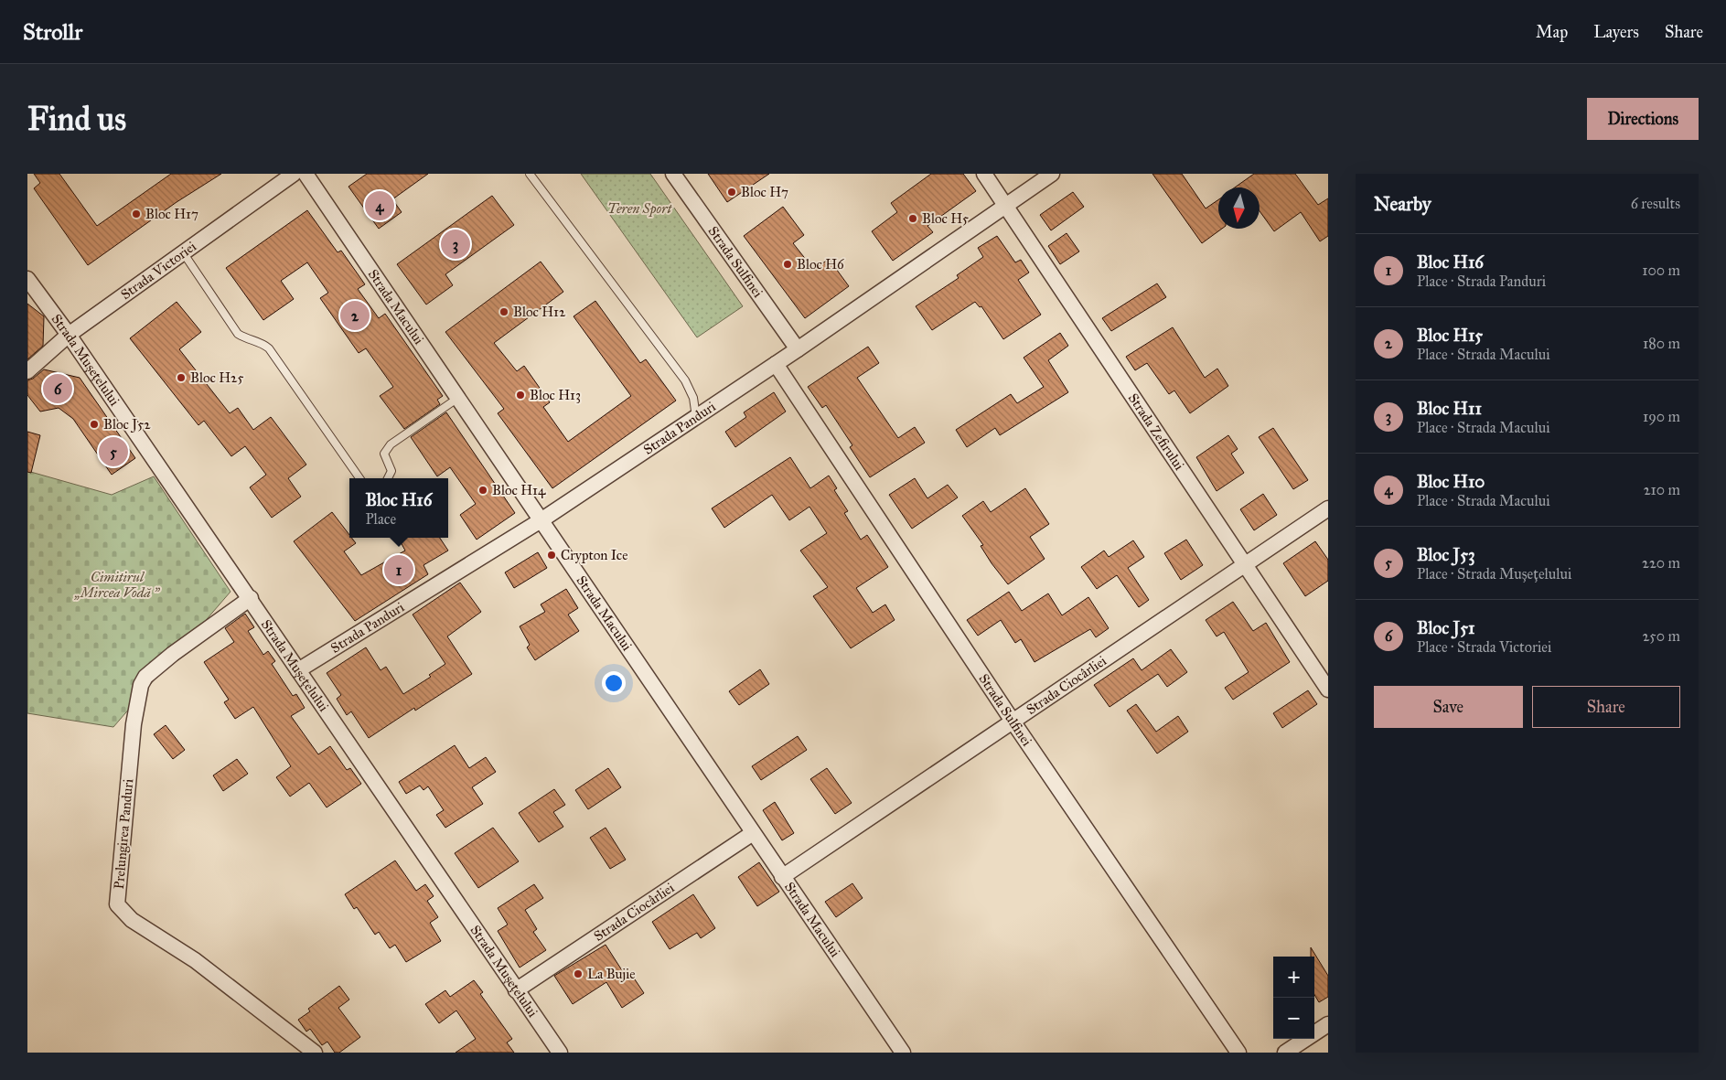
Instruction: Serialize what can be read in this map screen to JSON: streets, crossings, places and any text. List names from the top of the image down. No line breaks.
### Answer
{"streets":{"street":["Strada Sulfinei","Strada Victoriei","Strada Macului","Strada Mușețelului","Strada Panduri","Strada Zefirului","Strada Ciocârliei","Prelungirea Panduri"]},"crossings":[["Strada Sulfinei","Strada Panduri"],["Strada Sulfinei","Strada Ciocârliei"],["Strada Victoriei","Strada Mușețelului"],["Strada Macului","Strada Panduri"],["Strada Macului","Strada Ciocârliei"],["Strada Mușețelului","Strada Panduri"],["Strada Mușețelului","Strada Ciocârliei"],["Strada Mușețelului","Prelungirea Panduri"],["Strada Panduri","Strada Zefirului"],["Strada Zefirului","Strada Ciocârliei"]],"parks":["Teren Sport","Cimitirul „Mircea Vodă \""],"places":["Bloc H7","Bloc H17","Bloc H5","Bloc H6","Bloc H12","Bloc H25","Bloc H13","Bloc J52","Bloc H14","Crypton Ice","La Bujie"],"north":"bottom","page":{"header":"Strollr","nav":["Map","Layers","Share"],"buttons":["Directions",["Save","Share"]],"title":"Find us","heading":["Nearby","6 results"],"pins":["4","3","2","6","5","1"],"list":[{"mark":"1","name":"Bloc H16","note":"Place · Strada Panduri","value":"100 m"},{"mark":"2","name":"Bloc H15","note":"Place · Strada Macului","value":"180 m"},{"mark":"3","name":"Bloc H11","note":"Place · Strada Macului","value":"190 m"},{"mark":"4","name":"Bloc H10","note":"Place · Strada Macului","value":"210 m"},{"mark":"5","name":"Bloc J53","note":"Place · Strada Mușețelului","value":"220 m"},{"mark":"6","name":"Bloc J51","note":"Place · Strada Victoriei","value":"250 m"}],"popup":["Bloc H16","Place"],"map_buttons":["+","−"]}}
